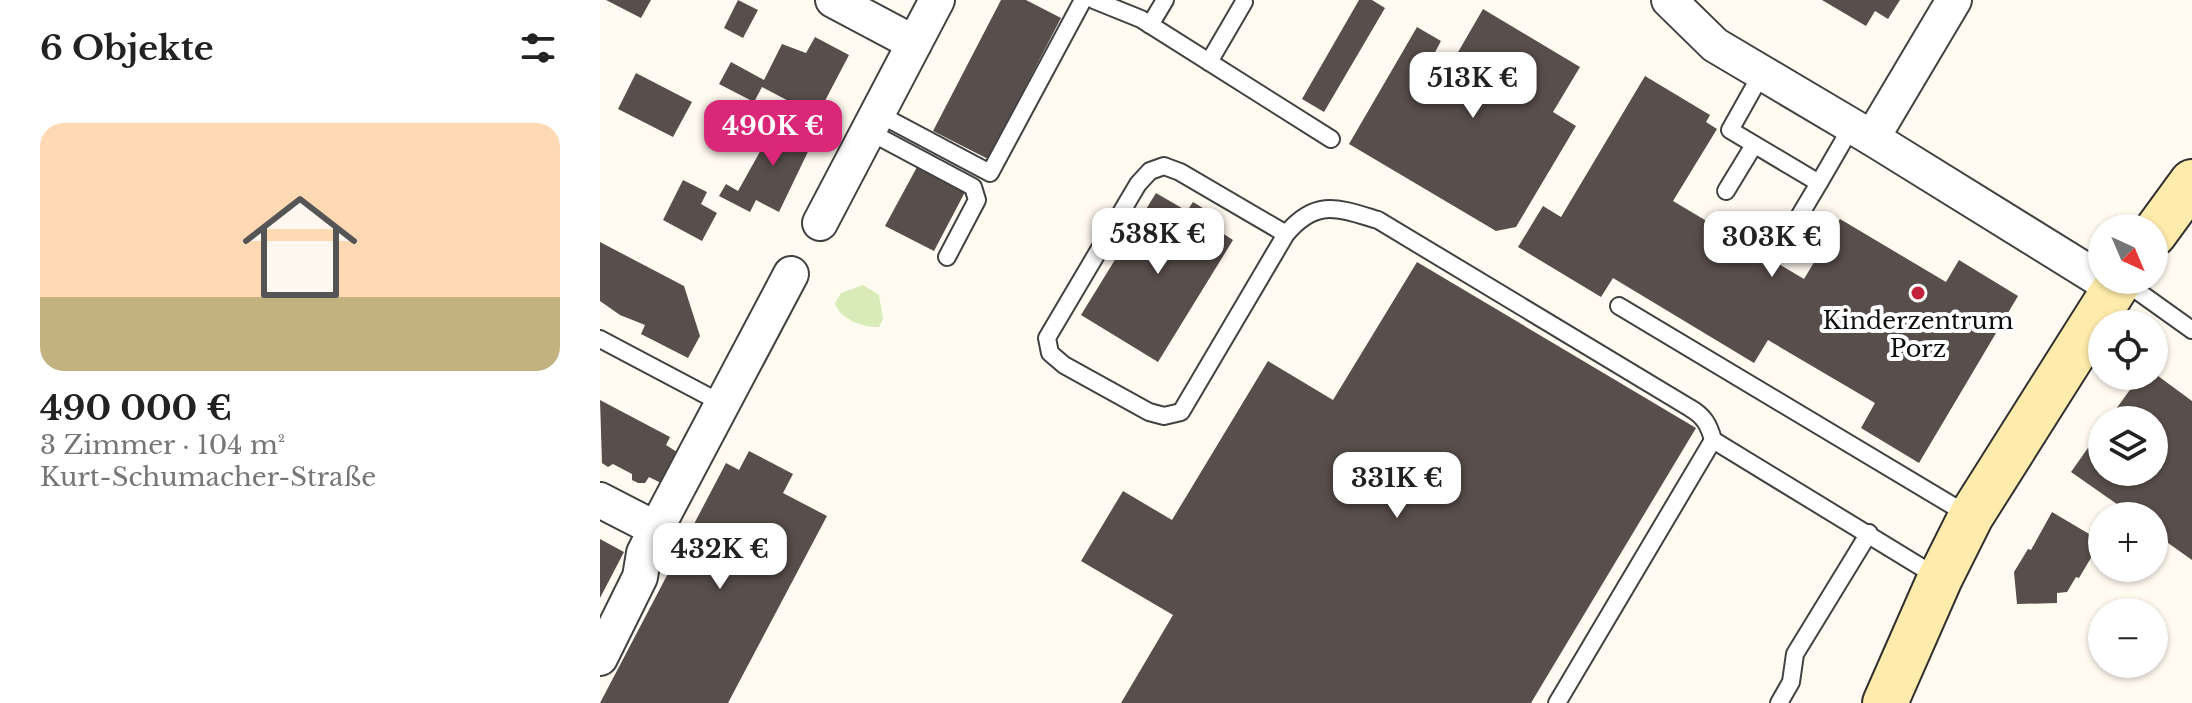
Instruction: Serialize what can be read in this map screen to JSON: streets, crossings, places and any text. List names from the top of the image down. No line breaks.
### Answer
{"places":["Kinderzentrum Porz"],"north":"bottom right","page":{"heading":"6 Objekte","price":["513K €","490K €","538K €","303K €","331K €","432K €"],"list":[{"name":"490 000 €","note":"3 Zimmer · 104 m² · Kurt-Schumacher-Straße"}],"map_buttons":["+","−"]}}
